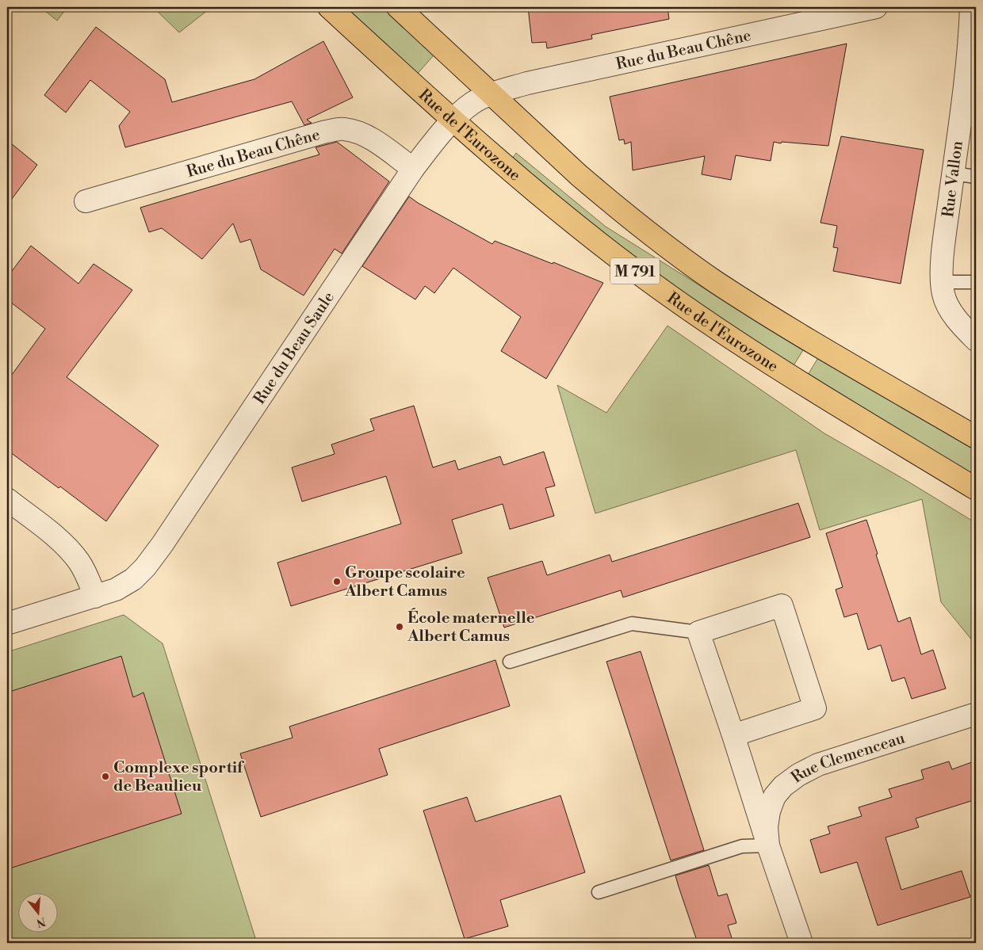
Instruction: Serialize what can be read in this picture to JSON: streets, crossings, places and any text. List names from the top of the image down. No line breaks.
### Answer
{"streets":{"main road":["Rue de l'Eurozone","M 791"],"street":["Rue du Beau Chêne","Rue Vallon","Rue du Beau Saule","Rue Clemenceau"]},"crossings":[["Rue du Beau Chêne","M 791"],["Rue du Beau Chêne","Rue du Beau Saule"],["Rue de l'Eurozone","Rue du Beau Saule"],["M 791","Rue du Beau Saule"]],"places":["Groupe scolaire Albert Camus","École maternelle Albert Camus","Complexe sportif de Beaulieu"],"north":"bottom"}
